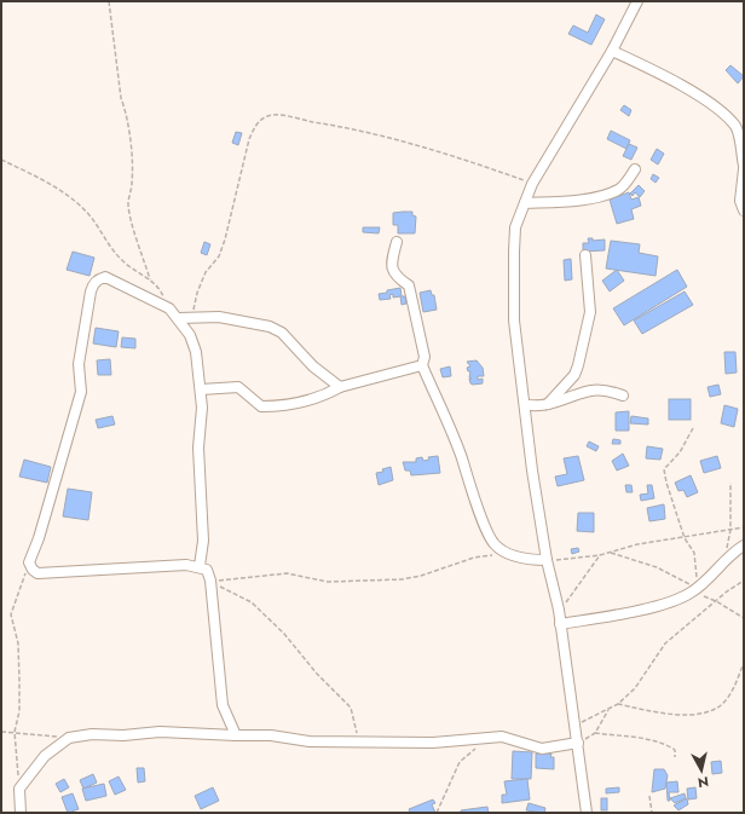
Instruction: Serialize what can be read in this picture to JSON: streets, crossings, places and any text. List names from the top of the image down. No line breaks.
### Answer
{"north":"bottom"}
